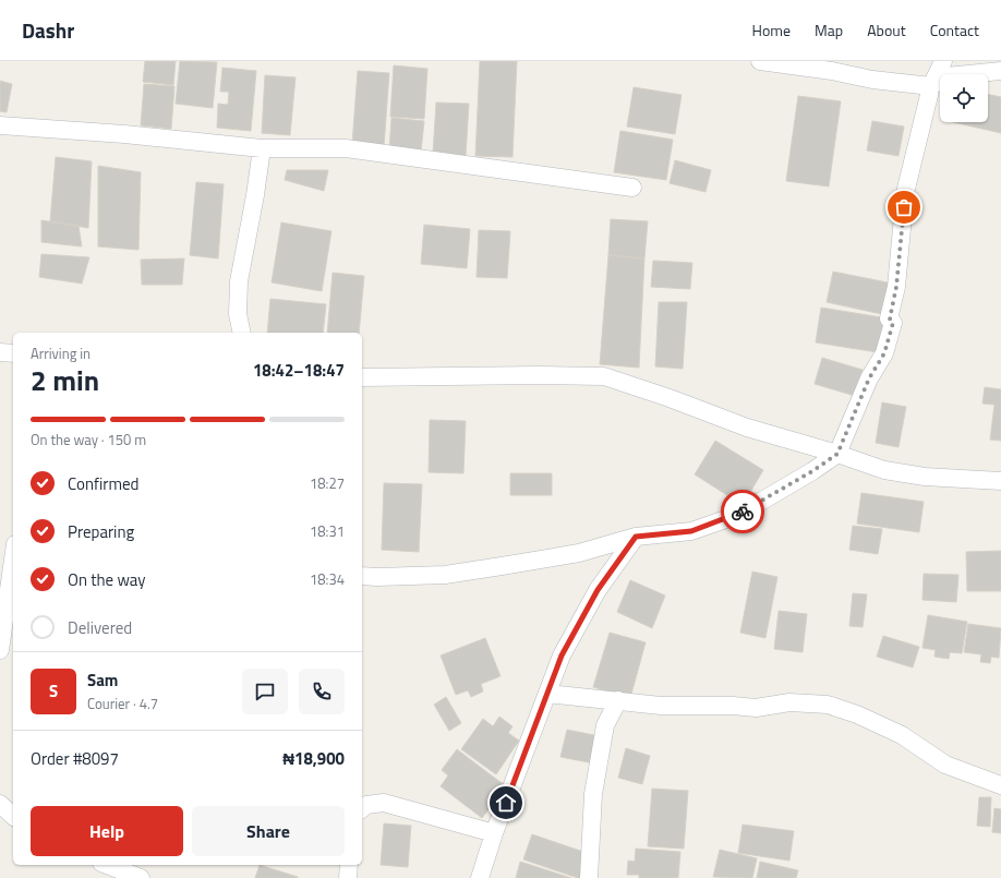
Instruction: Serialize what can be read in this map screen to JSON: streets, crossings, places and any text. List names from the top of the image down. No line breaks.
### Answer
{"page":{"header":"Dashr","nav":["Home","Map","About","Contact"],"heading":["2 min","Arriving in","18:42–18:47"],"panel":["Sam","Courier · 4.7","Order #8097","₦18,900"],"bar":"On the way · 150 m","list":[["Confirmed","18:27"],["Preparing","18:31"],["On the way","18:34"],"Delivered"],"round":"S","buttons":["Help","Share"]}}
